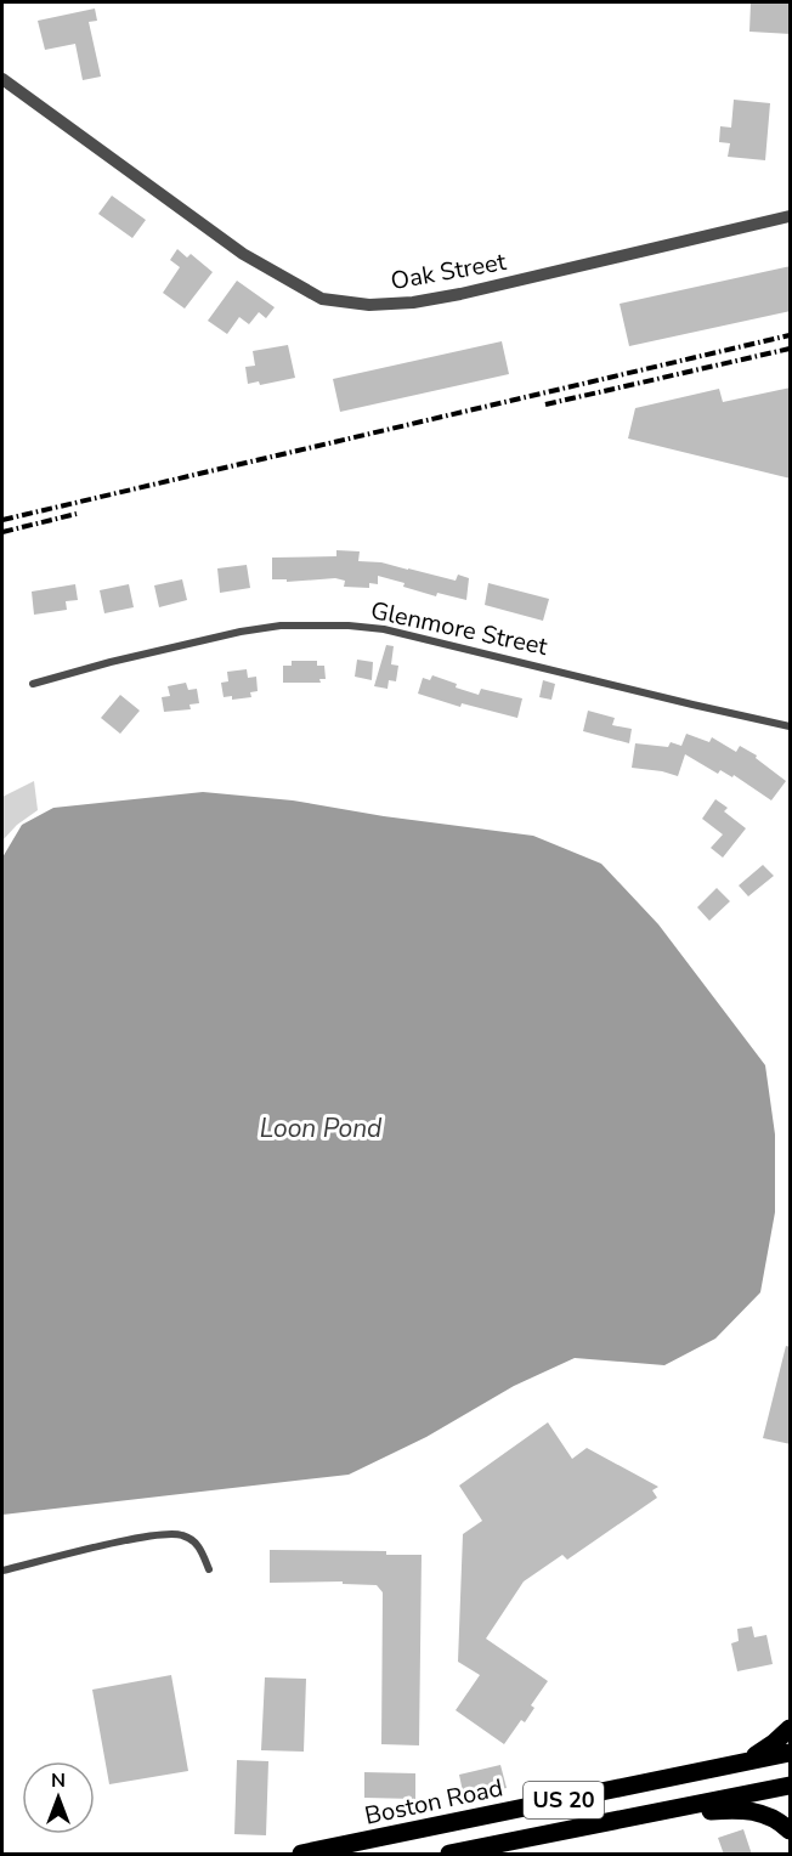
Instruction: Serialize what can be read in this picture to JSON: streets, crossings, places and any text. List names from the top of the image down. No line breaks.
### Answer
{"streets":{"main road":["US 20","Boston Road"],"street":["Oak Street","Glenmore Street"]},"water":["Loon Pond"],"north":"top"}
